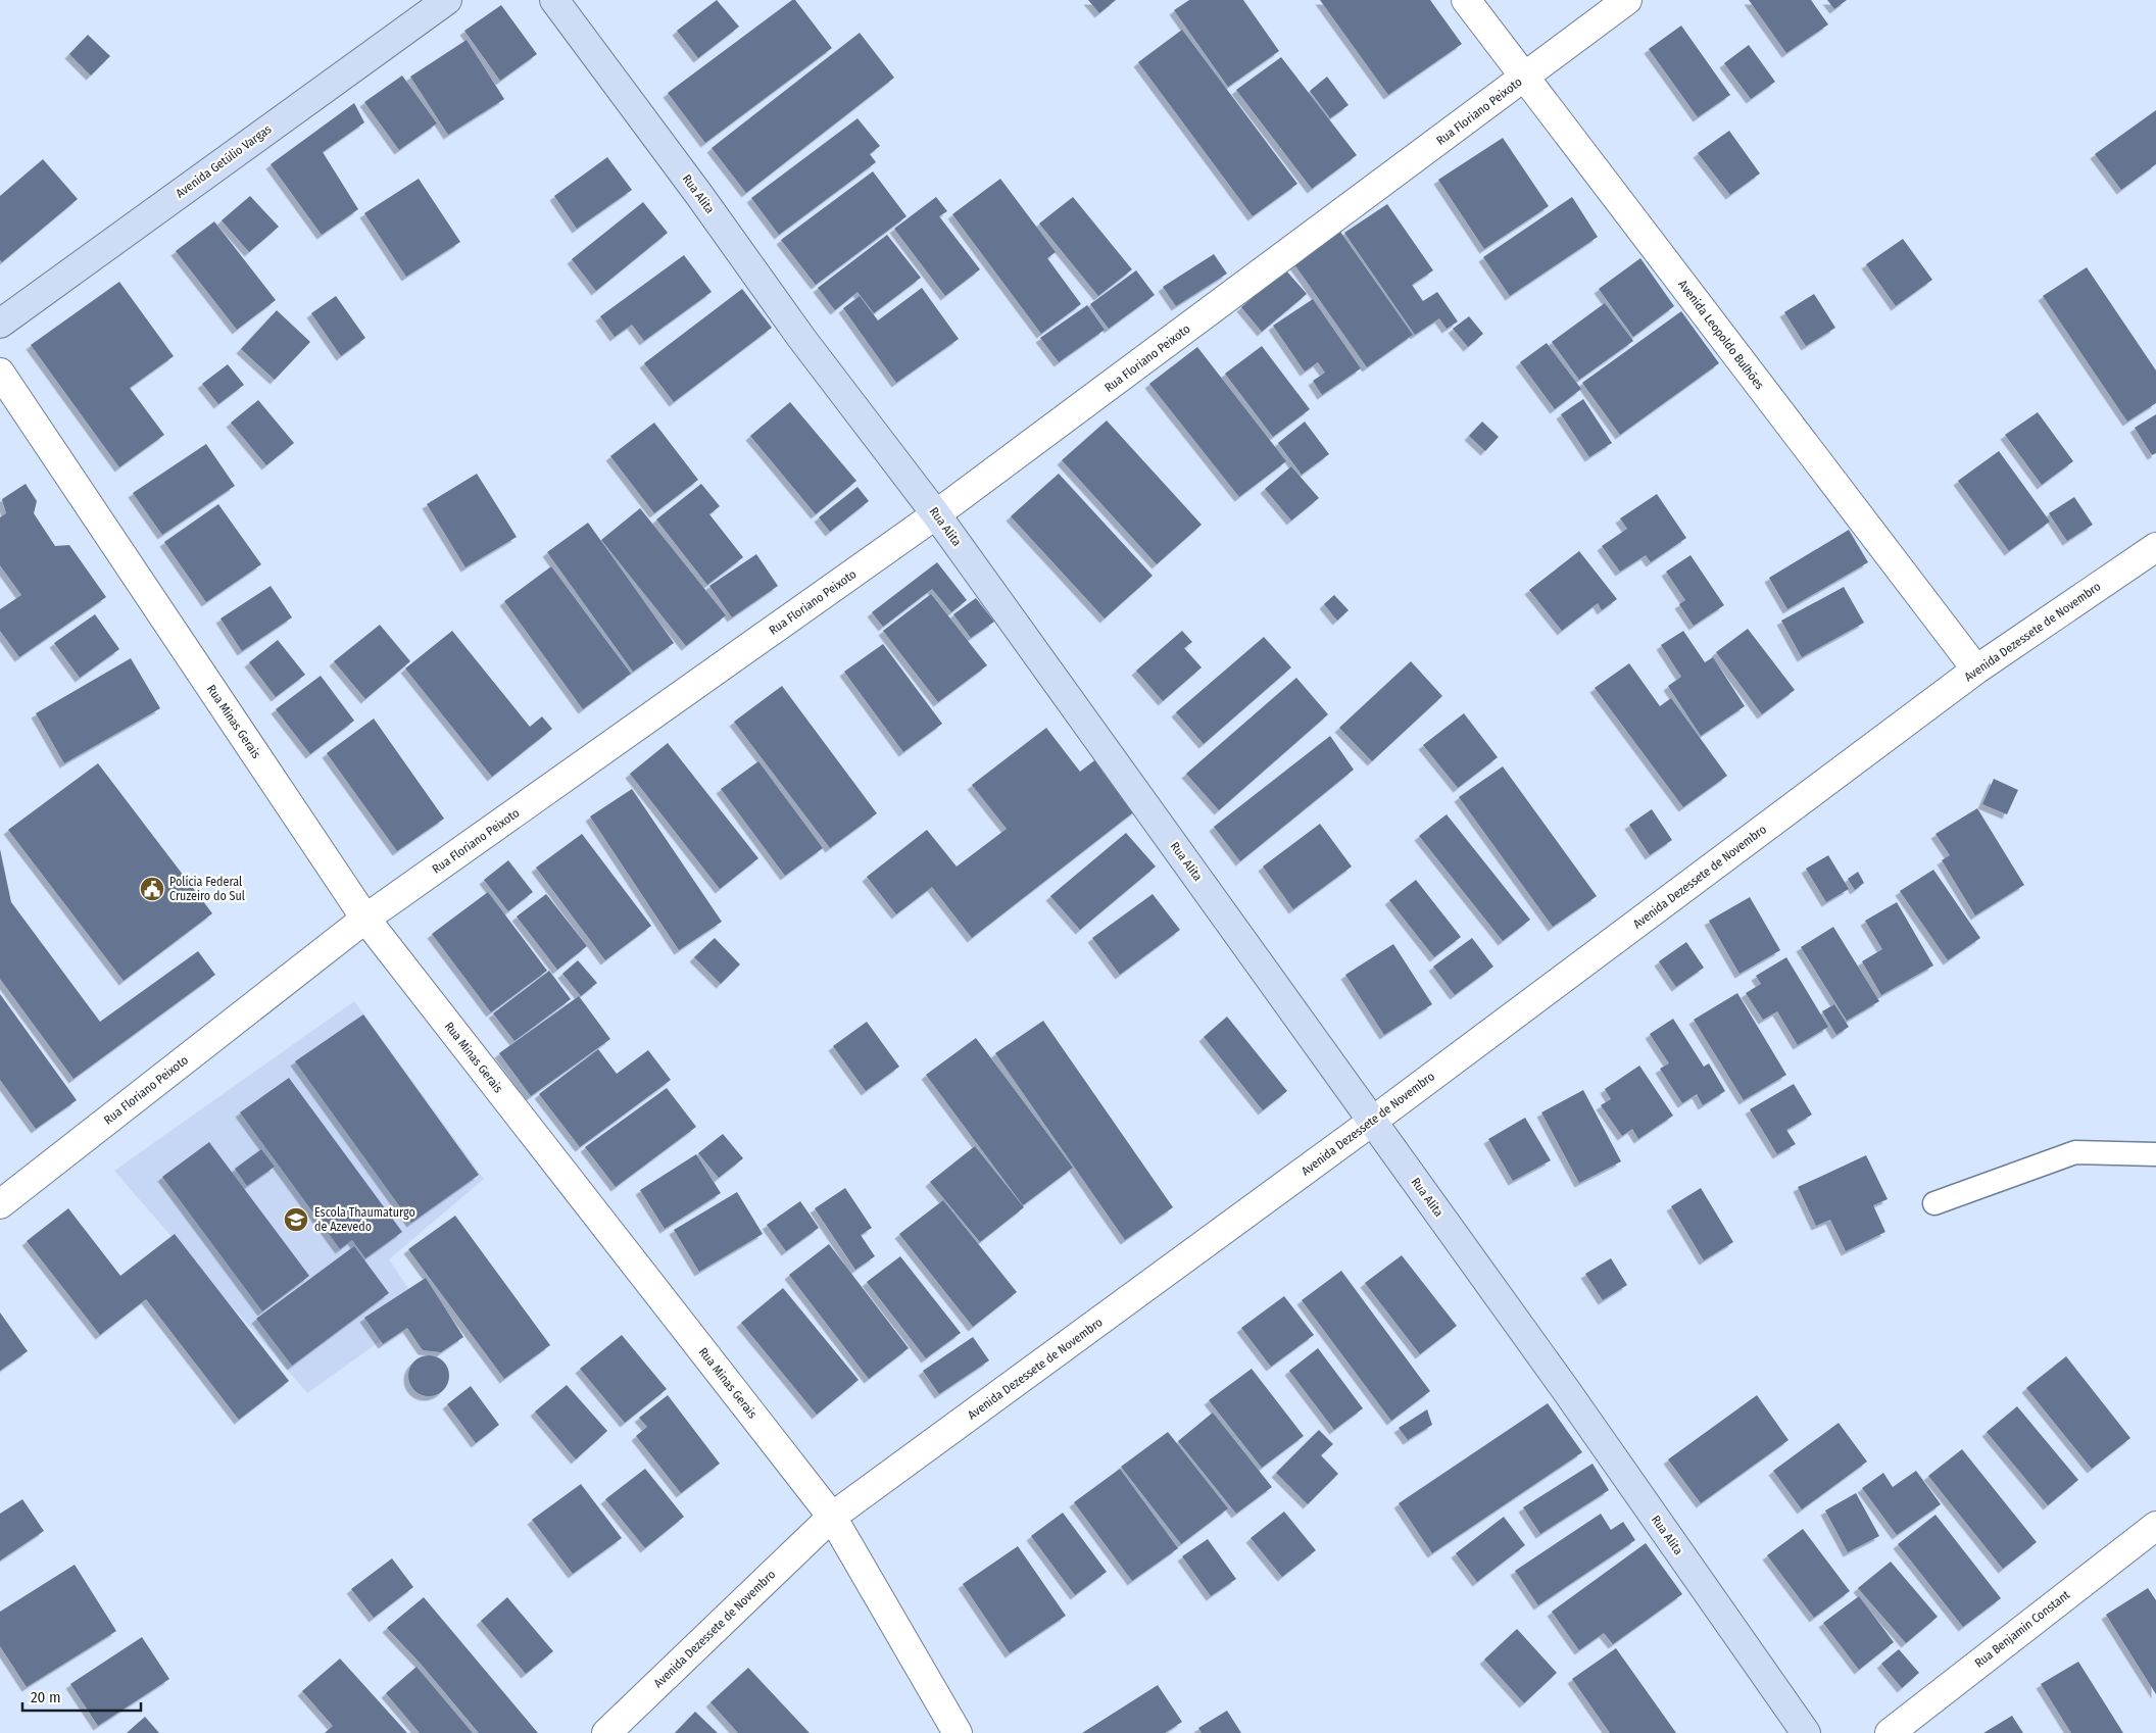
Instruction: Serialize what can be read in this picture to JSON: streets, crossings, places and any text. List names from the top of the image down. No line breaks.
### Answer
{"streets":{"street":["Rua Floriano Peixoto","Avenida Getúlio Vargas","Rua Alita","Avenida Leopoldo Bulhões","Avenida Dezessete de Novembro","Rua Minas Gerais","Rua Benjamin Constant"]},"crossings":[["Rua Floriano Peixoto","Rua Alita"],["Rua Floriano Peixoto","Avenida Leopoldo Bulhões"],["Rua Floriano Peixoto","Rua Minas Gerais"],["Rua Alita","Avenida Dezessete de Novembro"],["Avenida Leopoldo Bulhões","Avenida Dezessete de Novembro"],["Avenida Dezessete de Novembro","Rua Minas Gerais"]],"places":{"public building":["Polícia Federal Cruzeiro do Sul"],"school or university":["Escola Thaumaturgo de Azevedo"]},"scale_bar":"20 m"}
